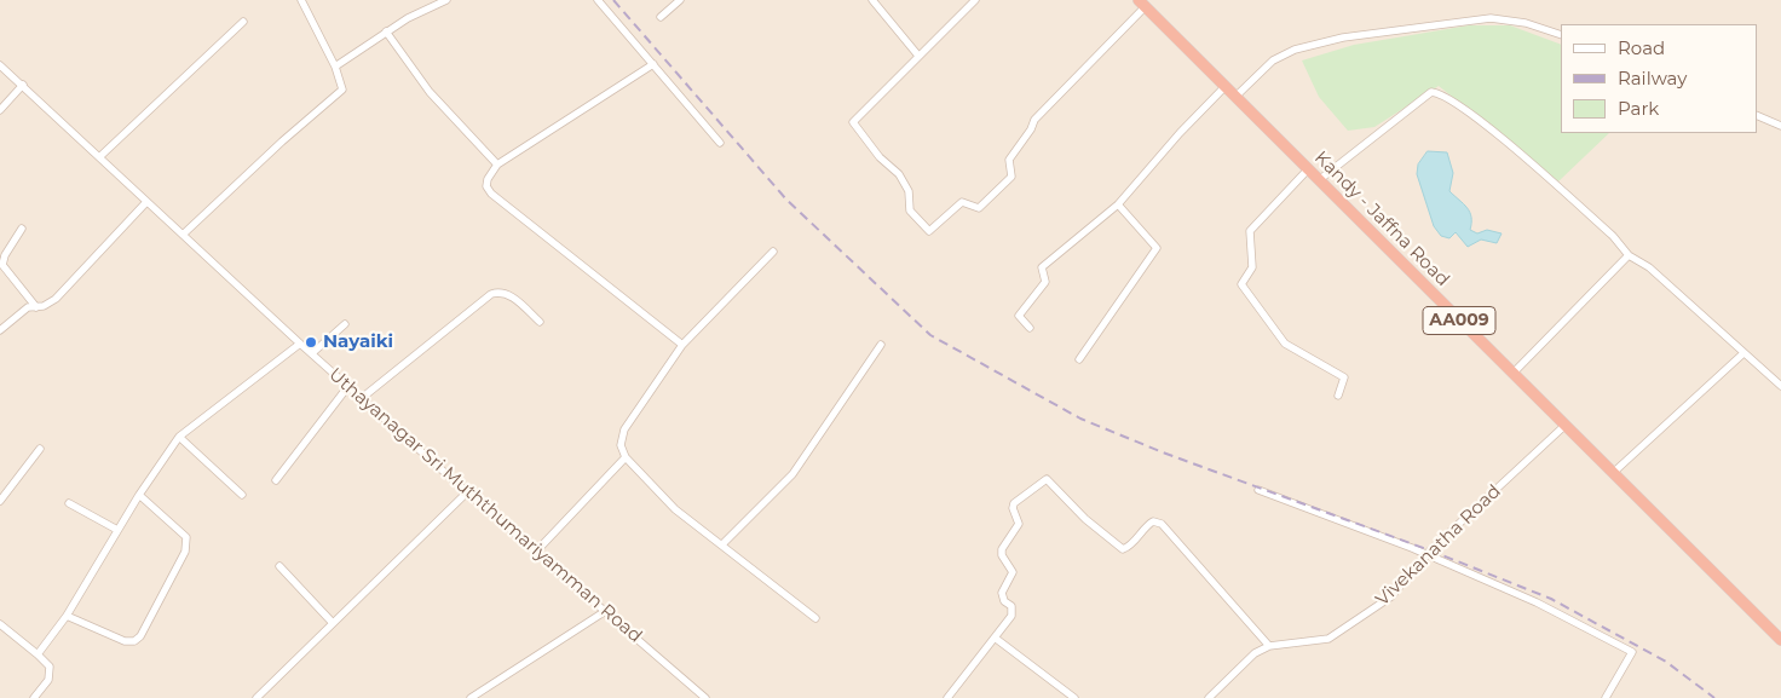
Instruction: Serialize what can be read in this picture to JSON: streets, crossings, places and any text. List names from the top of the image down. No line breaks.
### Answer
{"streets":{"highway":["Kandy - Jaffna Road","AA009"],"street":["Uthayanagar Sri Muththumariyamman Road","Vivekanatha Road"]},"crossings":[["Kandy - Jaffna Road","Vivekanatha Road"]],"places":["Nayaiki"],"legend":["Road","Railway","Park"]}
